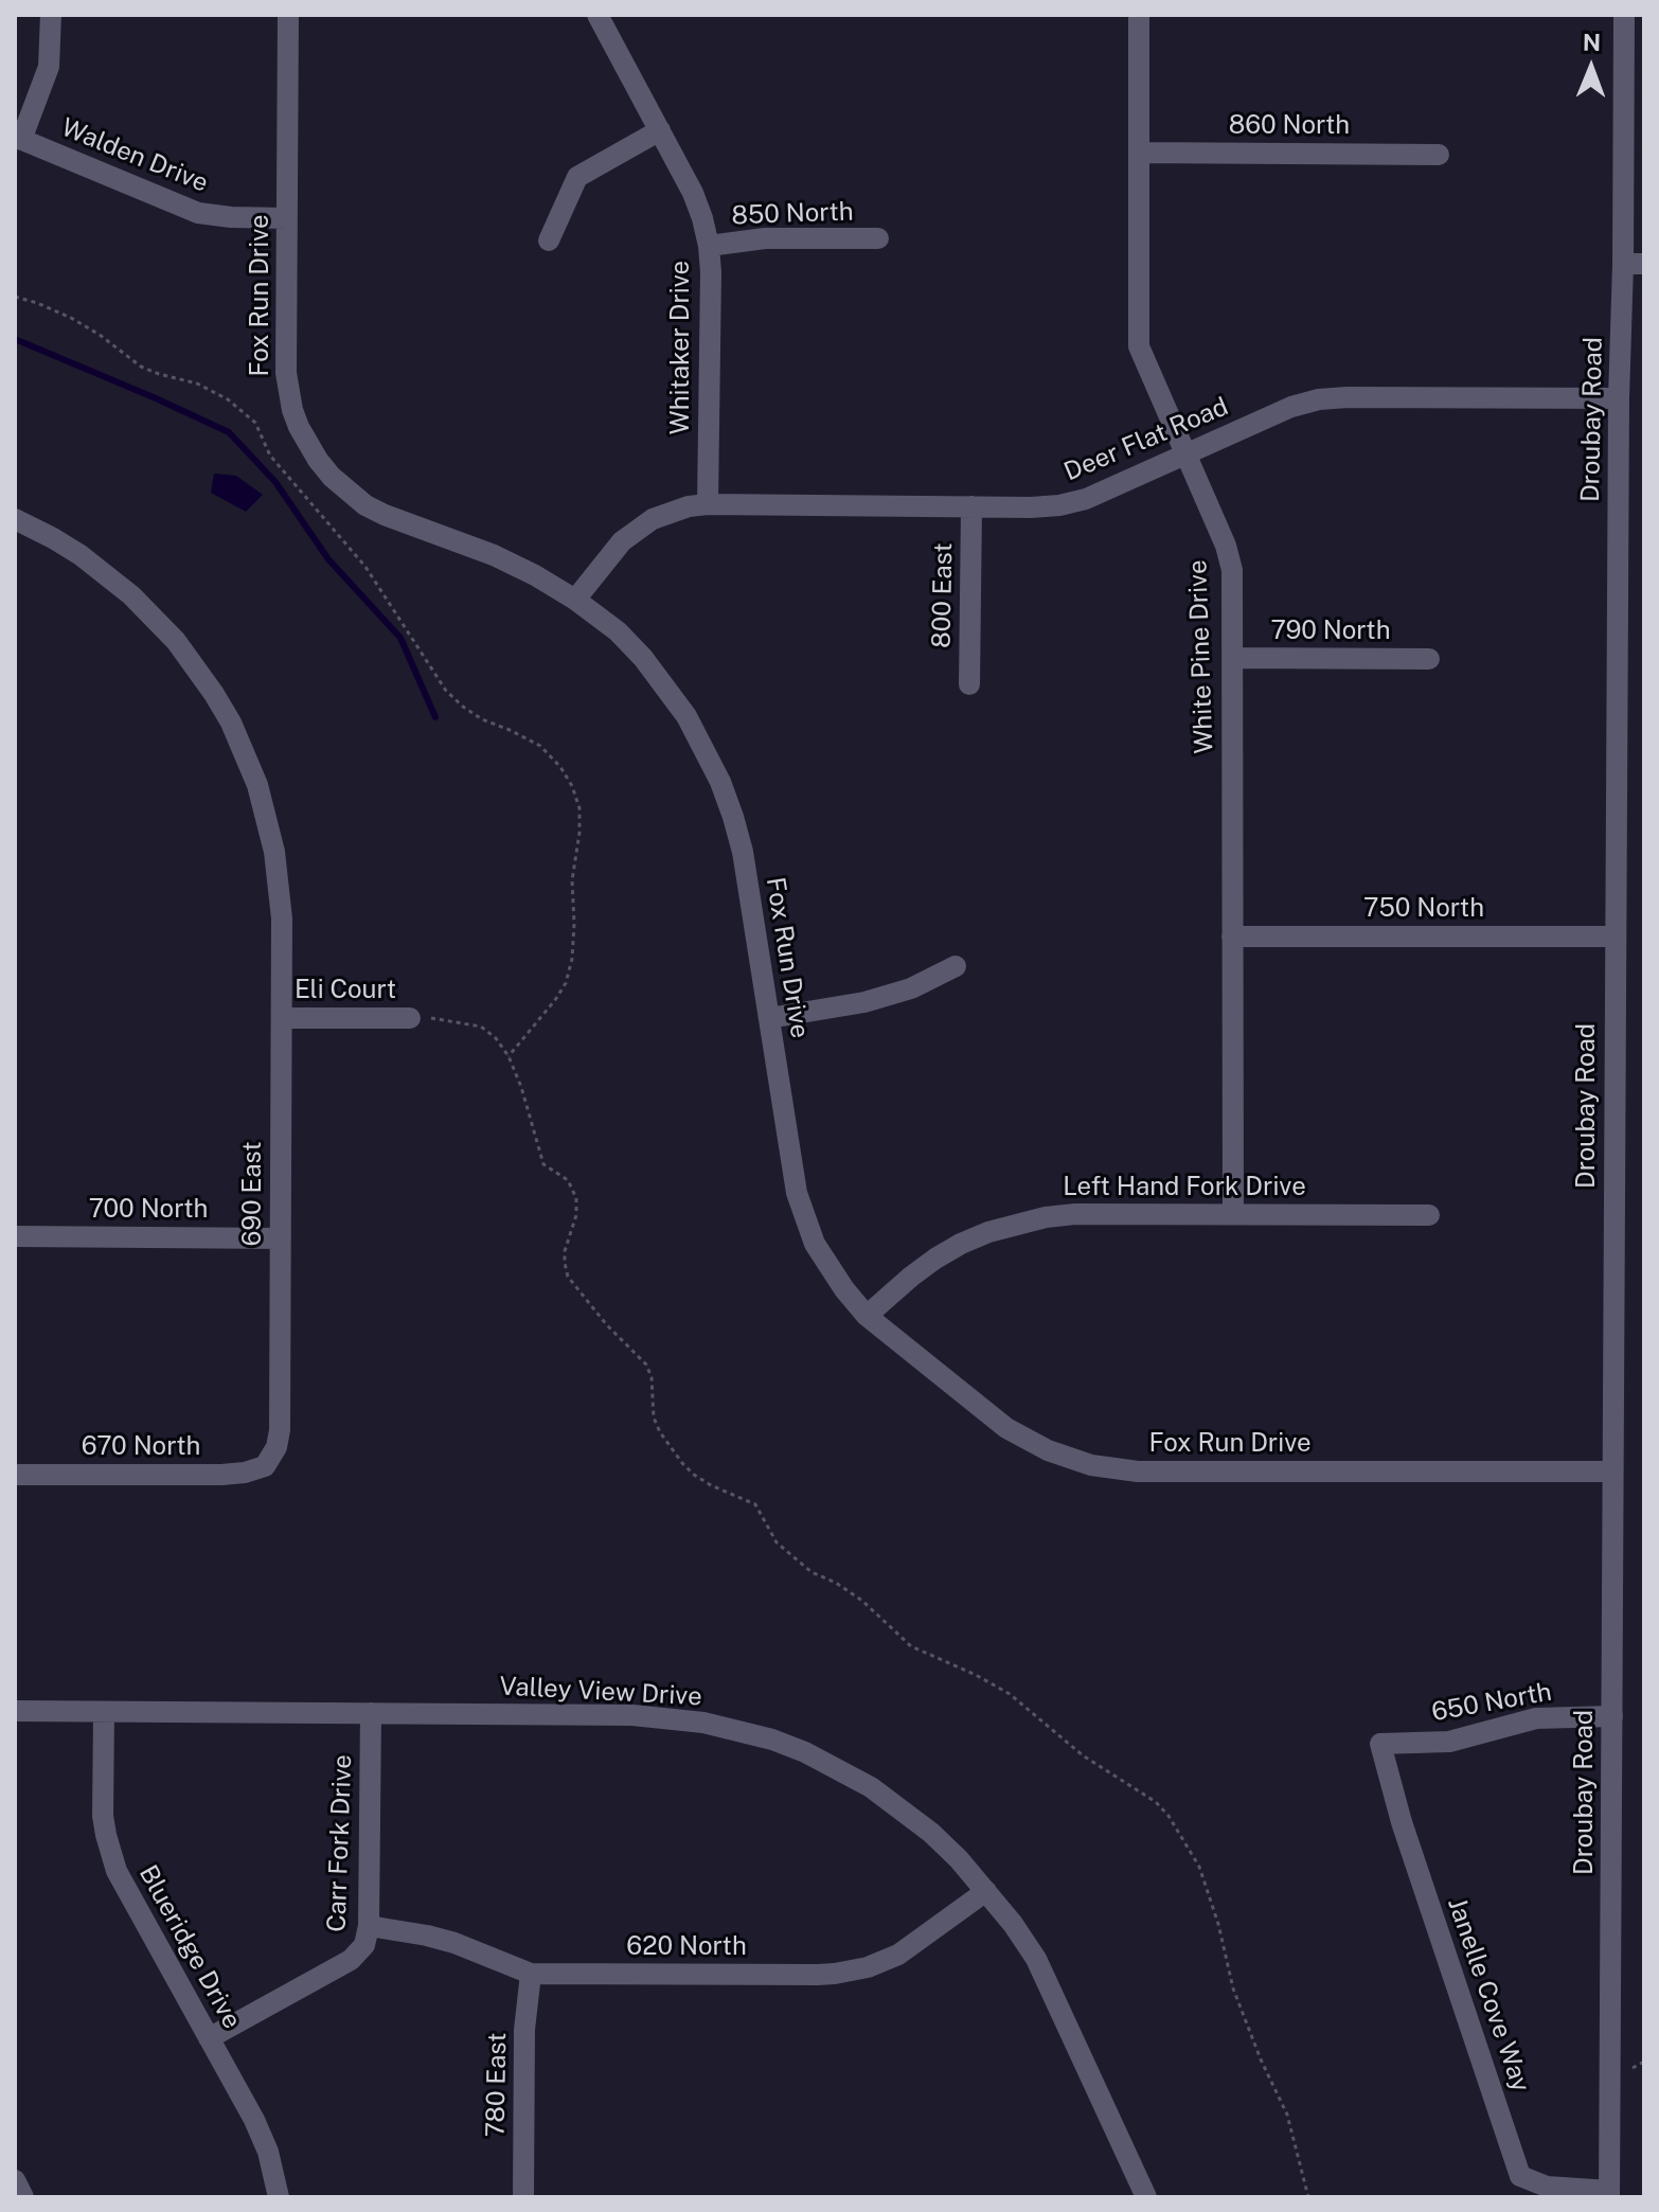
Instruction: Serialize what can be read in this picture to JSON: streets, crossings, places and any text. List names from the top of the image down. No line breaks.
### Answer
{"streets":{"street":["860 North","Walden Drive","850 North","Fox Run Drive","Whitaker Drive","Droubay Road","Deer Flat Road","800 East","790 North","White Pine Drive","750 North","Eli Court","Left Hand Fork Drive","690 East","700 North","670 North","Valley View Drive","650 North","Carr Fork Drive","Blueridge Drive","620 North","Janelle Cove Way","780 East"]},"crossings":[["860 North","White Pine Drive"],["Walden Drive","Fox Run Drive"],["850 North","Whitaker Drive"],["Fox Run Drive","Droubay Road"],["Fox Run Drive","Deer Flat Road"],["Fox Run Drive","Left Hand Fork Drive"],["Whitaker Drive","Deer Flat Road"],["Droubay Road","Deer Flat Road"],["Droubay Road","750 North"],["Droubay Road","650 North"],["Droubay Road","Janelle Cove Way"],["Deer Flat Road","800 East"],["Deer Flat Road","White Pine Drive"],["790 North","White Pine Drive"],["White Pine Drive","750 North"],["White Pine Drive","Left Hand Fork Drive"],["Eli Court","690 East"],["690 East","700 North"],["690 East","670 North"],["Valley View Drive","Carr Fork Drive"],["Valley View Drive","Blueridge Drive"],["Valley View Drive","620 North"],["650 North","Janelle Cove Way"],["Carr Fork Drive","Blueridge Drive"],["Carr Fork Drive","620 North"],["620 North","780 East"]],"north":"top"}
